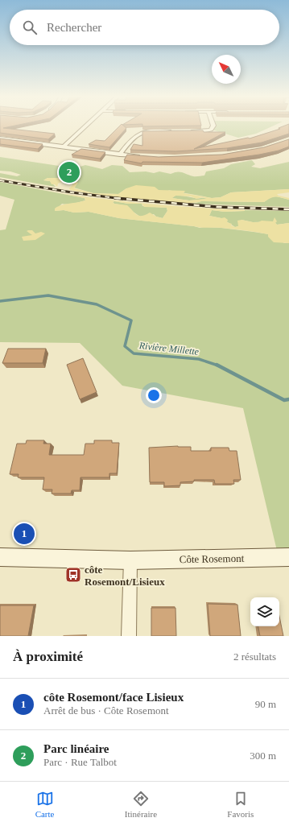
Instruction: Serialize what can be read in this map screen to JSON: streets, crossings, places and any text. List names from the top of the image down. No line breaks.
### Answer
{"streets":{"street":["Côte Rosemont"]},"water":["Rivière Millette"],"places":{"bus stop":["côte Rosemont/Lisieux"]},"north":"top left","page":{"search":"Rechercher","pins":["2","1"],"heading":["À proximité","2 résultats"],"list":[{"mark":"1","name":"côte Rosemont/face Lisieux","note":"Arrêt de bus · Côte Rosemont","value":"90 m"},{"mark":"2","name":"Parc linéaire","note":"Parc · Rue Talbot","value":"300 m"}],"nav":["Carte","Itinéraire","Favoris"]}}
